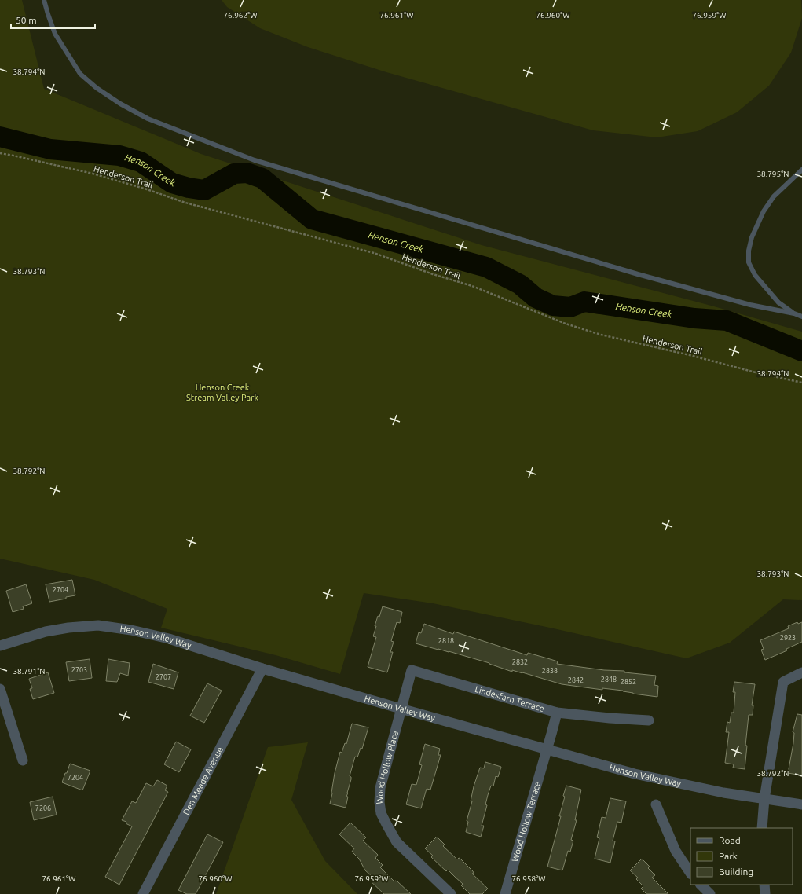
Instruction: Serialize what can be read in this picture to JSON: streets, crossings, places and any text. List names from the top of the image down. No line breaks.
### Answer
{"streets":{"street":["Henson Valley Way","Lindesfarn Terrace","Wood Hollow Place","Den Meade Avenue","Wood Hollow Terrace"],"path":["Henderson Trail"]},"crossings":[["Henson Valley Way","Lindesfarn Terrace"],["Henson Valley Way","Wood Hollow Place"],["Henson Valley Way","Den Meade Avenue"],["Henson Valley Way","Wood Hollow Terrace"],["Lindesfarn Terrace","Wood Hollow Place"],["Lindesfarn Terrace","Wood Hollow Terrace"]],"water":["Henson Creek"],"parks":["Henson Creek Stream Valley Park"],"house_numbers":["2704","2923","2818","2832","2703","2838","2707","2848","2842","2852","7204","7206"],"legend":["Road","Park","Building"],"scale_bar":"50 m","coordinates":["76.962°W","76.961°W","76.960°W","76.959°W","38.794°N","38.795°N","38.793°N","38.792°N","38.791°N","76.958°W"]}
